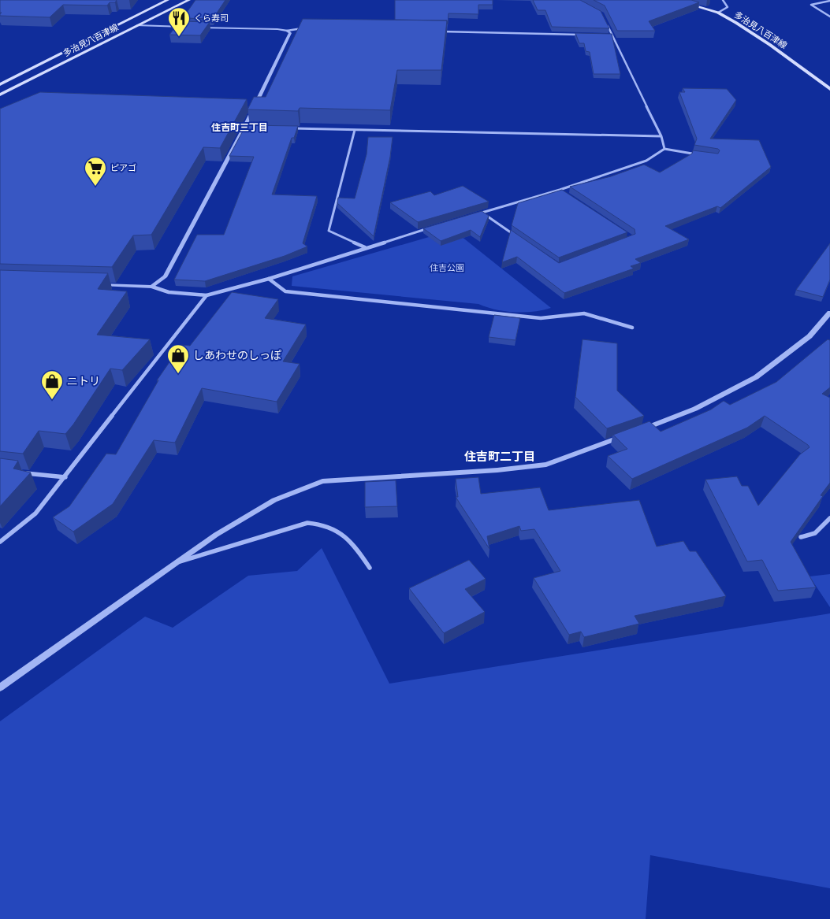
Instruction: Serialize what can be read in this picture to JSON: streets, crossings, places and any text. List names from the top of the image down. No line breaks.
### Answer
{"streets":{"main road":["多治見八百津線"]},"districts":["住吉町三丁目","住吉町二丁目"],"parks":["住吉公園"],"places":{"restaurant":["くら寿司"],"supermarket":["ピアゴ"],"shop":["しあわせのしっぽ","ニトリ"]}}
